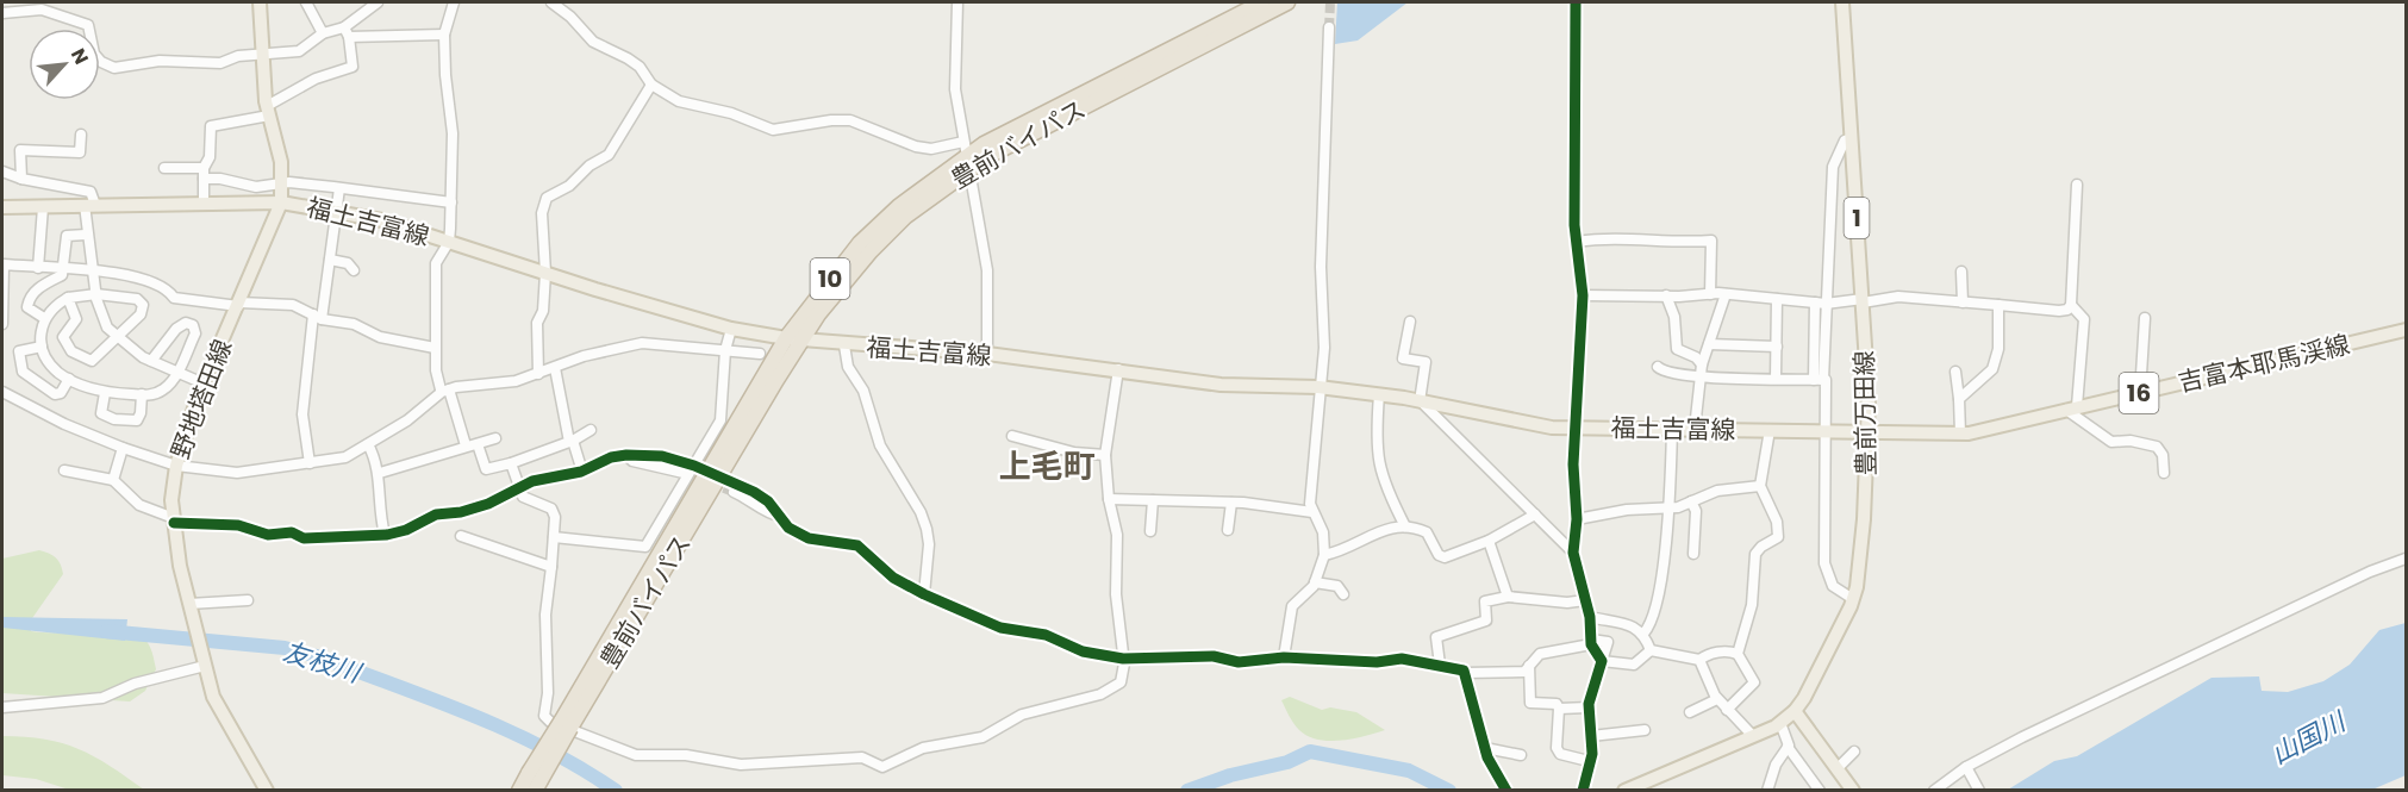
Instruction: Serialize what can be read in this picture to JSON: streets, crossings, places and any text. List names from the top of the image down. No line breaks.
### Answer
{"streets":{"highway":["豊前バイパス","10"],"main road":["1","福土吉富線","吉富本耶馬渓線","16","野地塔田線","豊前万田線"]},"crossings":[["豊前バイパス","福土吉富線"],["福土吉富線","吉富本耶馬渓線"],["福土吉富線","野地塔田線"],["福土吉富線","豊前万田線"],["吉富本耶馬渓線","豊前万田線"]],"districts":["上毛町"],"water":["友枝川","山国川"],"north":"top right"}
